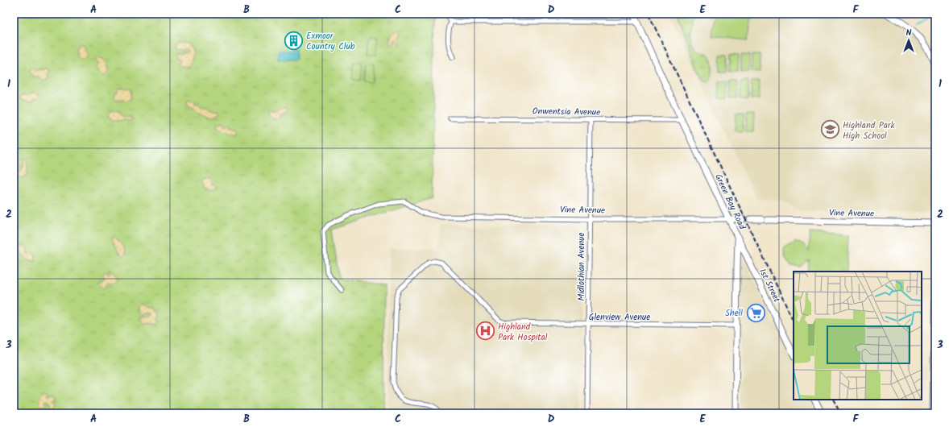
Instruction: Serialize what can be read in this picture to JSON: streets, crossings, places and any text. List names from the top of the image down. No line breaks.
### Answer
{"streets":{"street":["Onwentsia Avenue","Green Bay Road","Vine Avenue","Midlothian Avenue","1st Street","Glenview Avenue"]},"crossings":[["Onwentsia Avenue","Green Bay Road"],["Onwentsia Avenue","Midlothian Avenue"],["Green Bay Road","Vine Avenue"],["Green Bay Road","1st Street"],["Green Bay Road","Glenview Avenue"],["Vine Avenue","Midlothian Avenue"],["Midlothian Avenue","Glenview Avenue"]],"places":{"building":["Exmoor Country Club"],"school or university":["Highland Park High School"],"supermarket":["Shell"],"hospital":["Highland Park Hospital"]},"north":"top","grid":{"columns":["A","B","C","D","E","F"],"rows":["1","2","3"]}}
